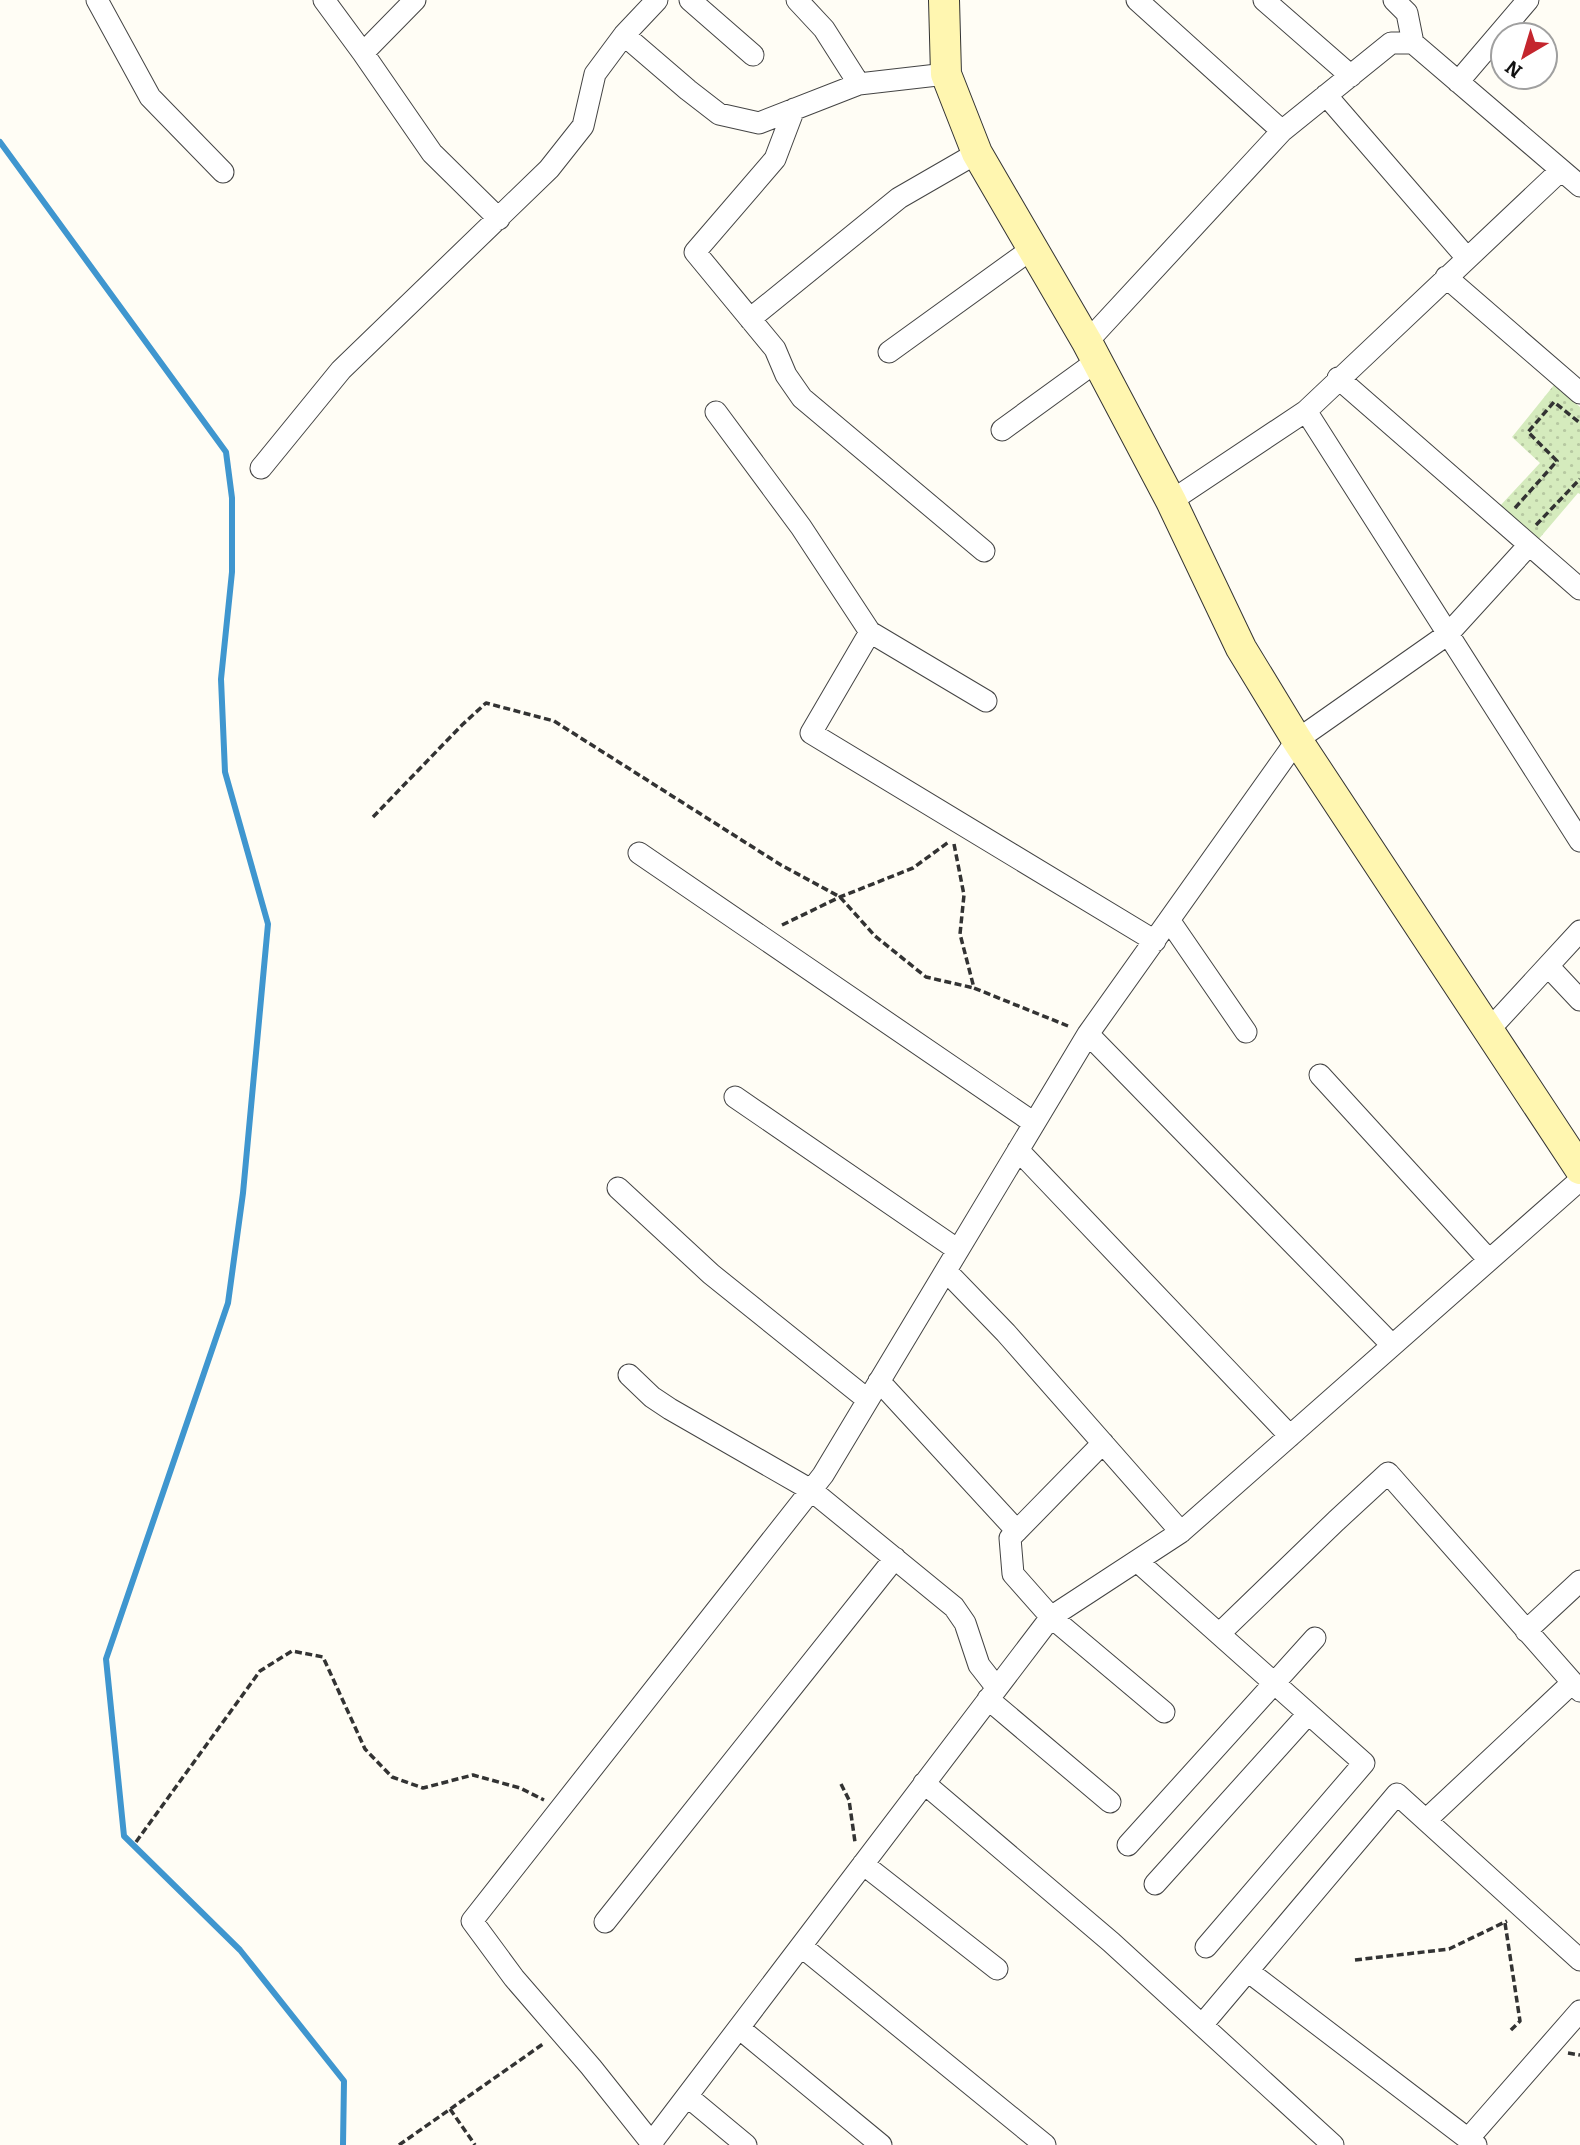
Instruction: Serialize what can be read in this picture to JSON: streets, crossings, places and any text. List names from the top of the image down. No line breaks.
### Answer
{"north":"bottom left"}
